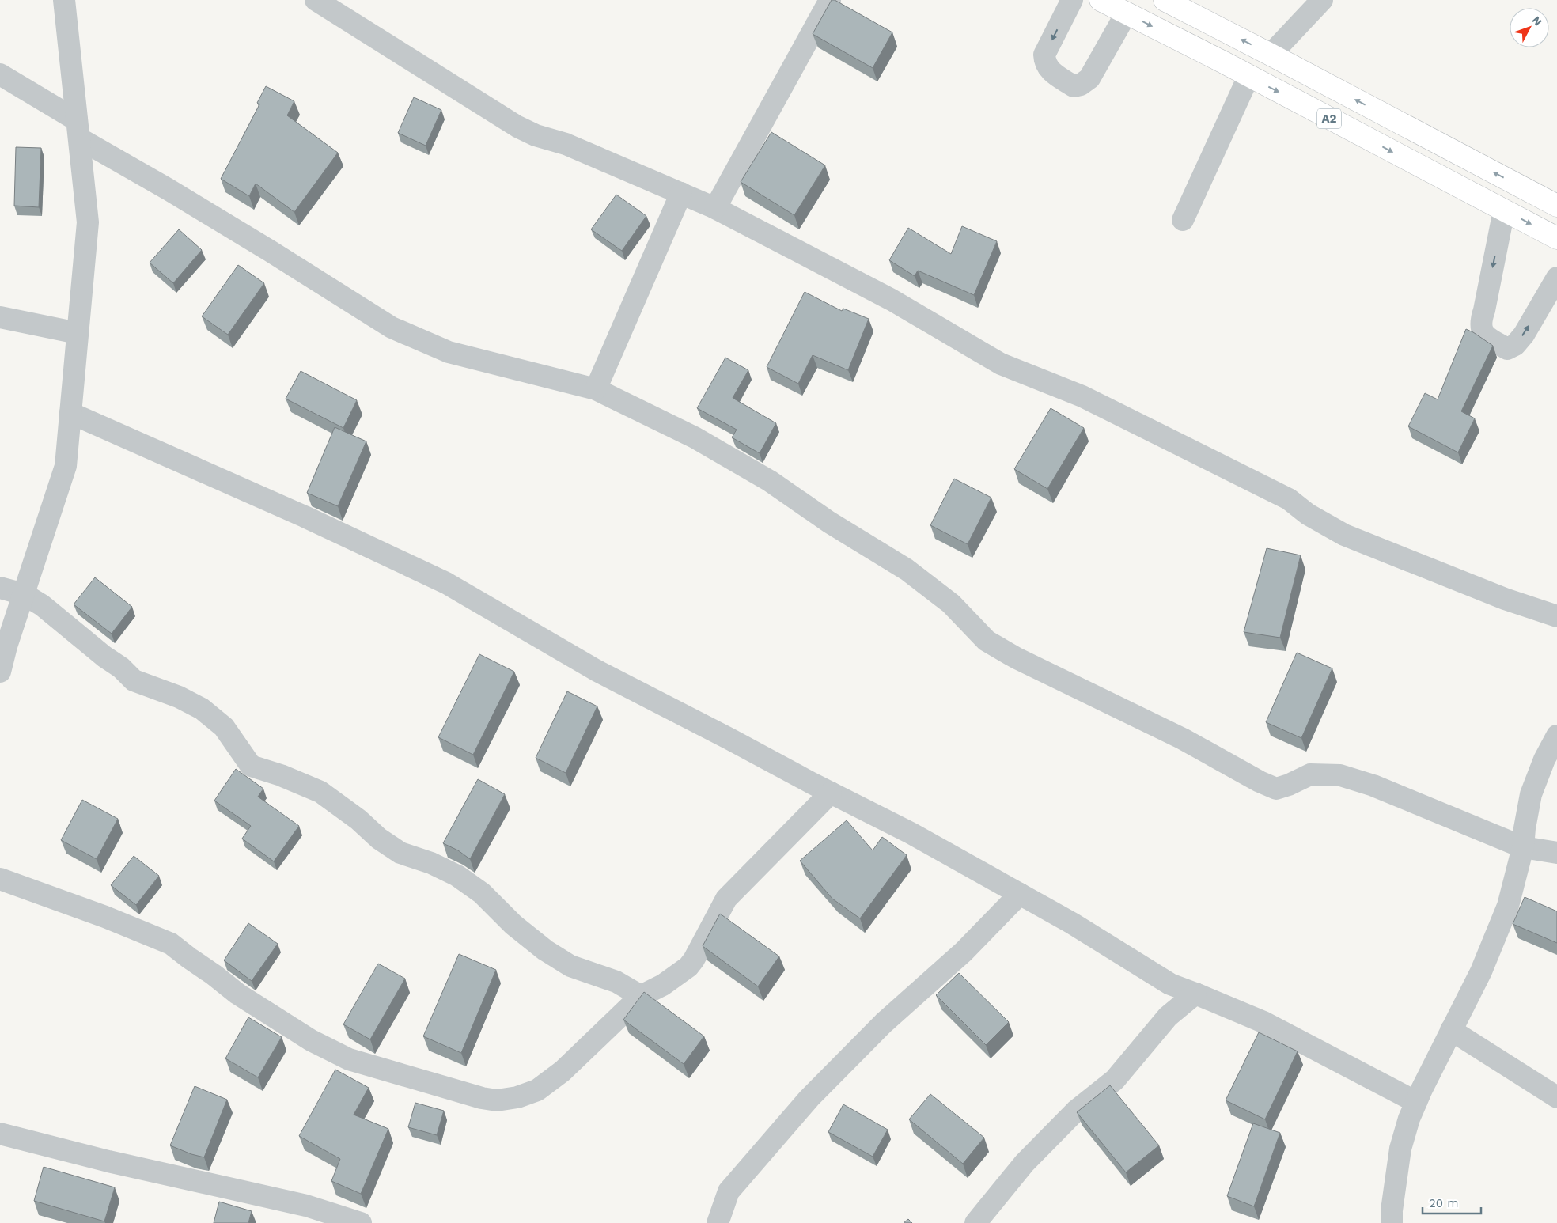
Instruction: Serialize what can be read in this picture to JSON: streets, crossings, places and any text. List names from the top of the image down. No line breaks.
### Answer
{"streets":{"highway":["A2"]},"scale_bar":"20 m","north":"top right"}
